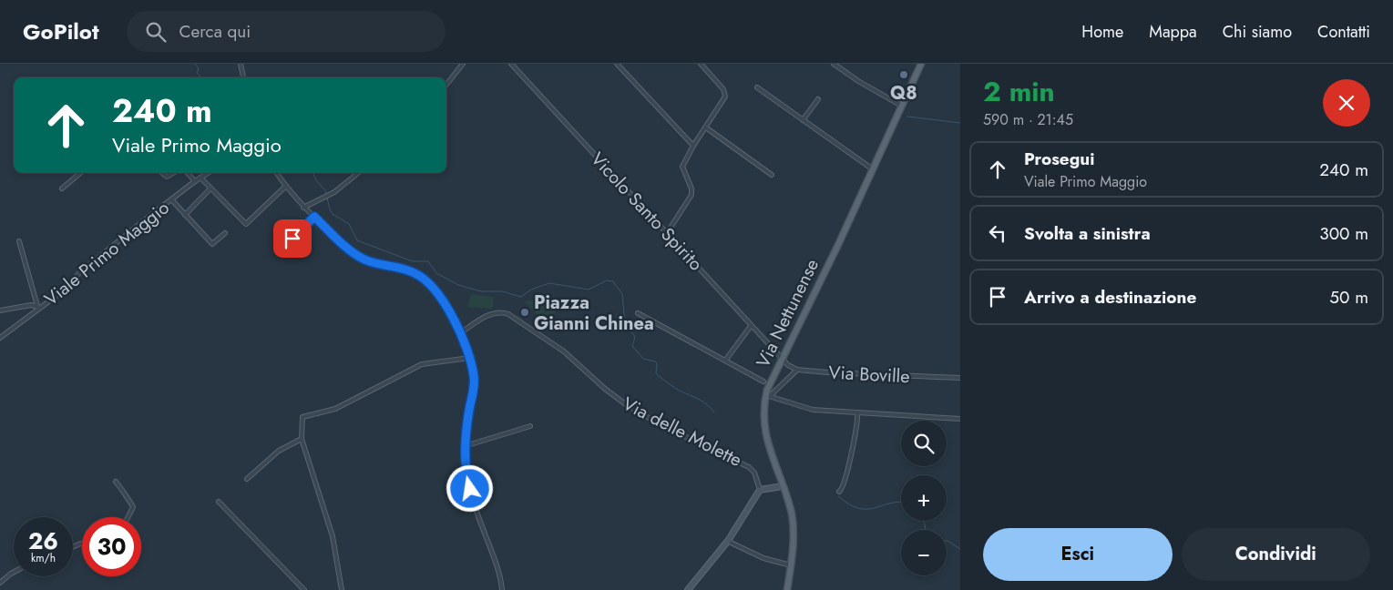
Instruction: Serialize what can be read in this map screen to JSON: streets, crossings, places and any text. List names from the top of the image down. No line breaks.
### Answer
{"streets":{"main road":["Via Nettunense"],"street":["Vicolo Santo Spirito","Viale Primo Maggio","Via Boville","Via delle Molette"]},"crossings":[["Vicolo Santo Spirito","Via Nettunense"],["Vicolo Santo Spirito","Via Boville"],["Via Nettunense","Via Boville"]],"places":["Q8","Piazza Gianni Chinea"],"page":{"header":"GoPilot","search":"Cerca qui","nav":["Home","Mappa","Chi siamo","Contatti"],"heading":["2 min","590 m · 21:45"],"turn":["240 m","Viale Primo Maggio"],"list":[{"name":"Prosegui","note":"Viale Primo Maggio","value":"240 m"},{"name":"Svolta a sinistra","value":"300 m"},{"name":"Arrivo a destinazione","value":"50 m"}],"map_buttons":["+","−"],"speed":"26 km/h","limit":"30","buttons":["Esci","Condividi"]}}
